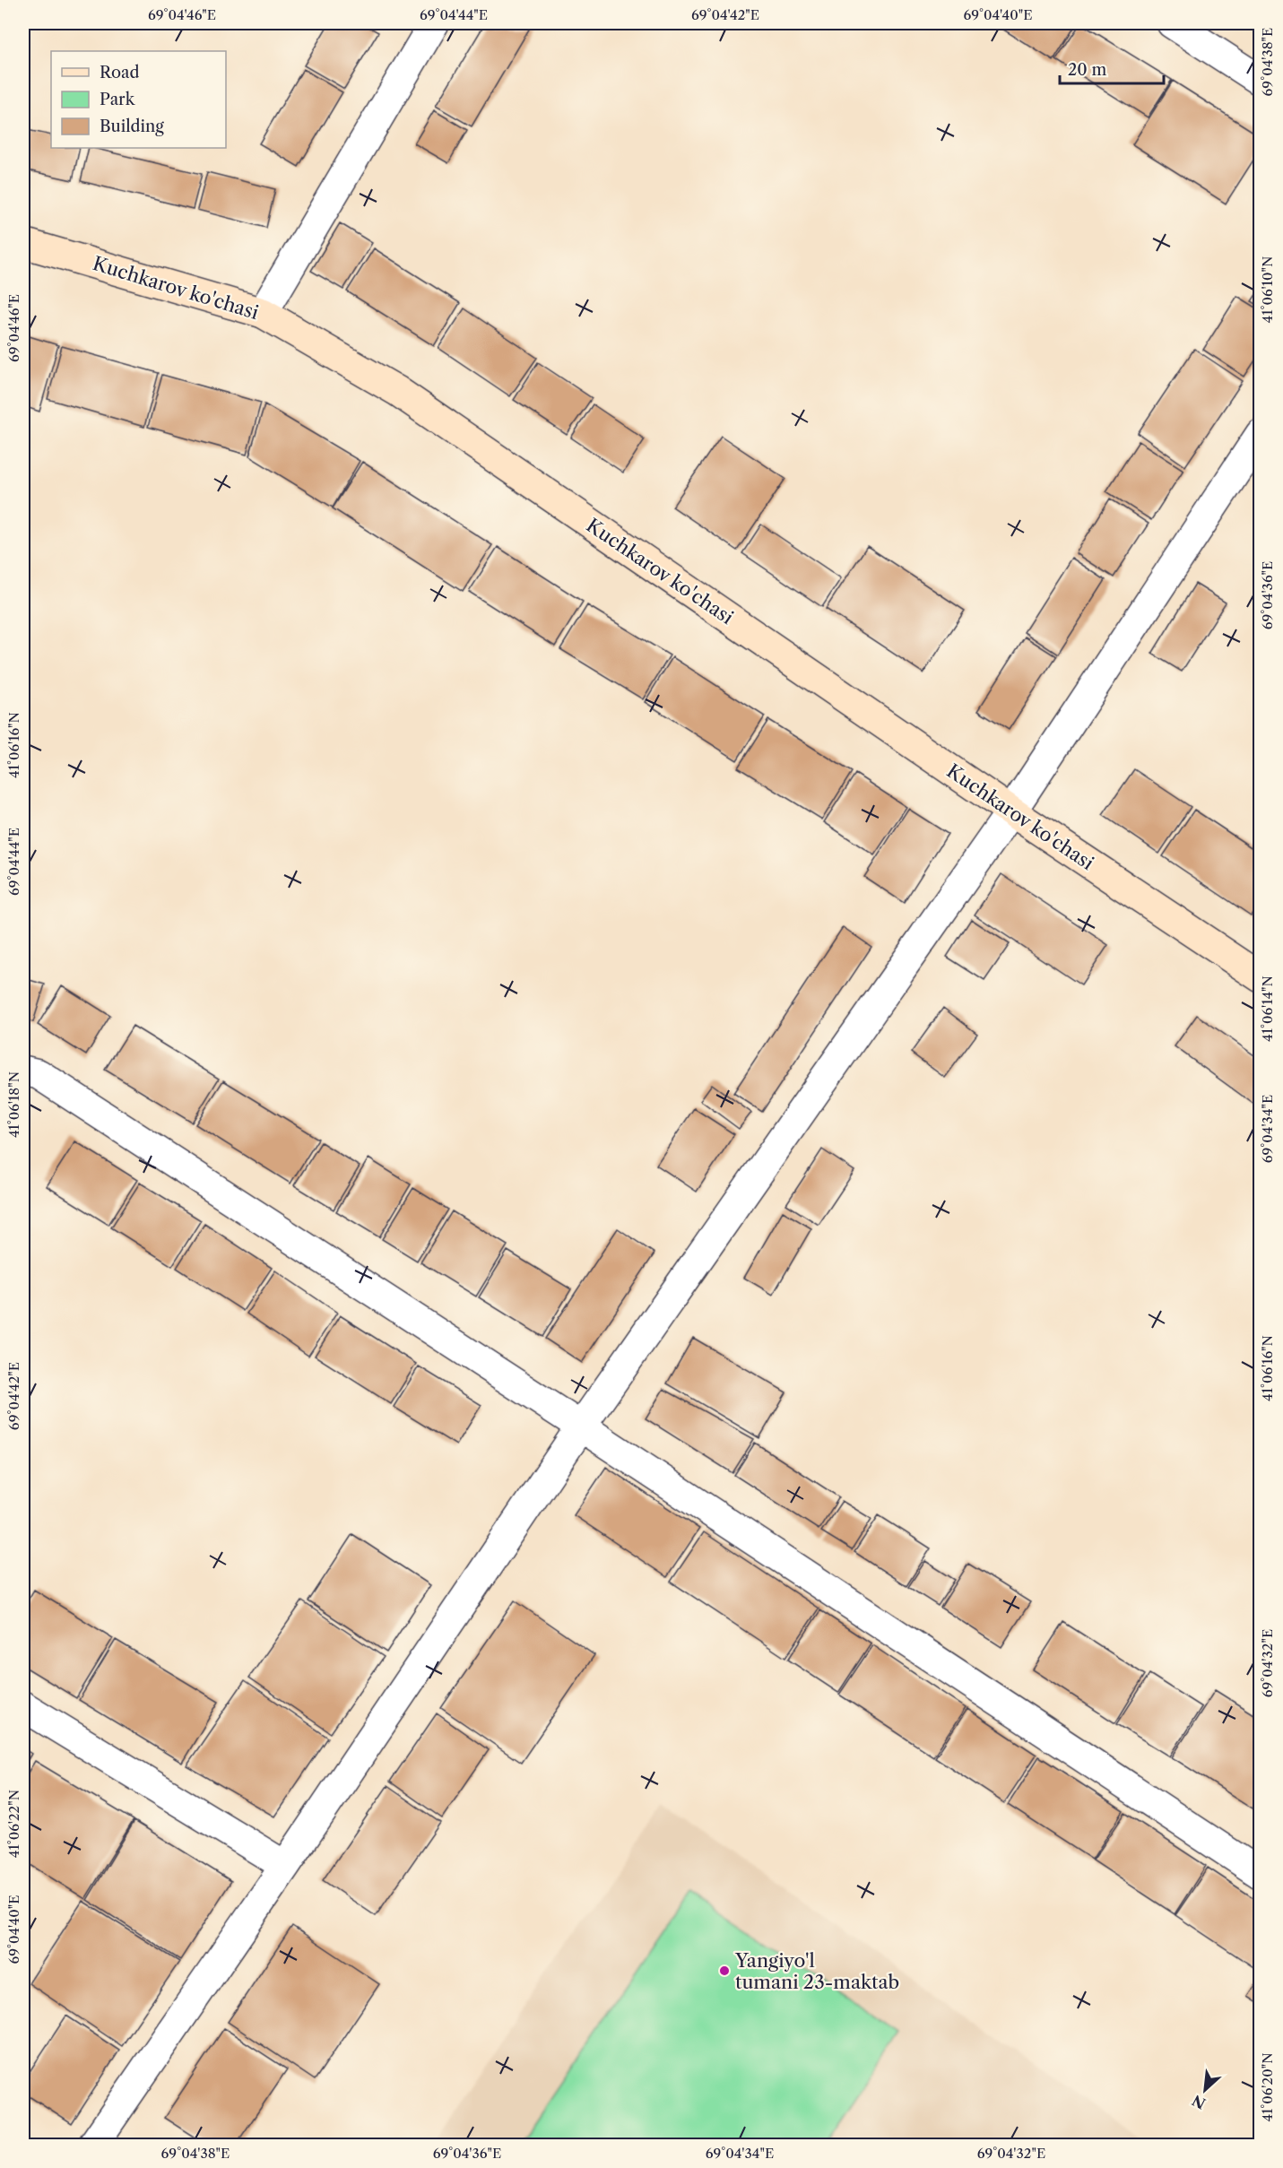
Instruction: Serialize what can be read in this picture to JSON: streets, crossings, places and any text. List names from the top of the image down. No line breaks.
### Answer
{"streets":{"main road":["Kuchkarov ko'chasi"]},"places":["Yangiyo'l tumani 23-maktab"],"legend":["Road","Park","Building"],"scale_bar":"20 m","north":"bottom left","coordinates":["69°04'46\"E","69°04'44\"E","69°04'42\"E","69°04'40\"E","69°04'38\"E","41°06'10\"N","69°04'36\"E","41°06'16\"N","41°06'14\"N","41°06'18\"N","69°04'34\"E","69°04'32\"E","41°06'22\"N","41°06'20\"N"]}
